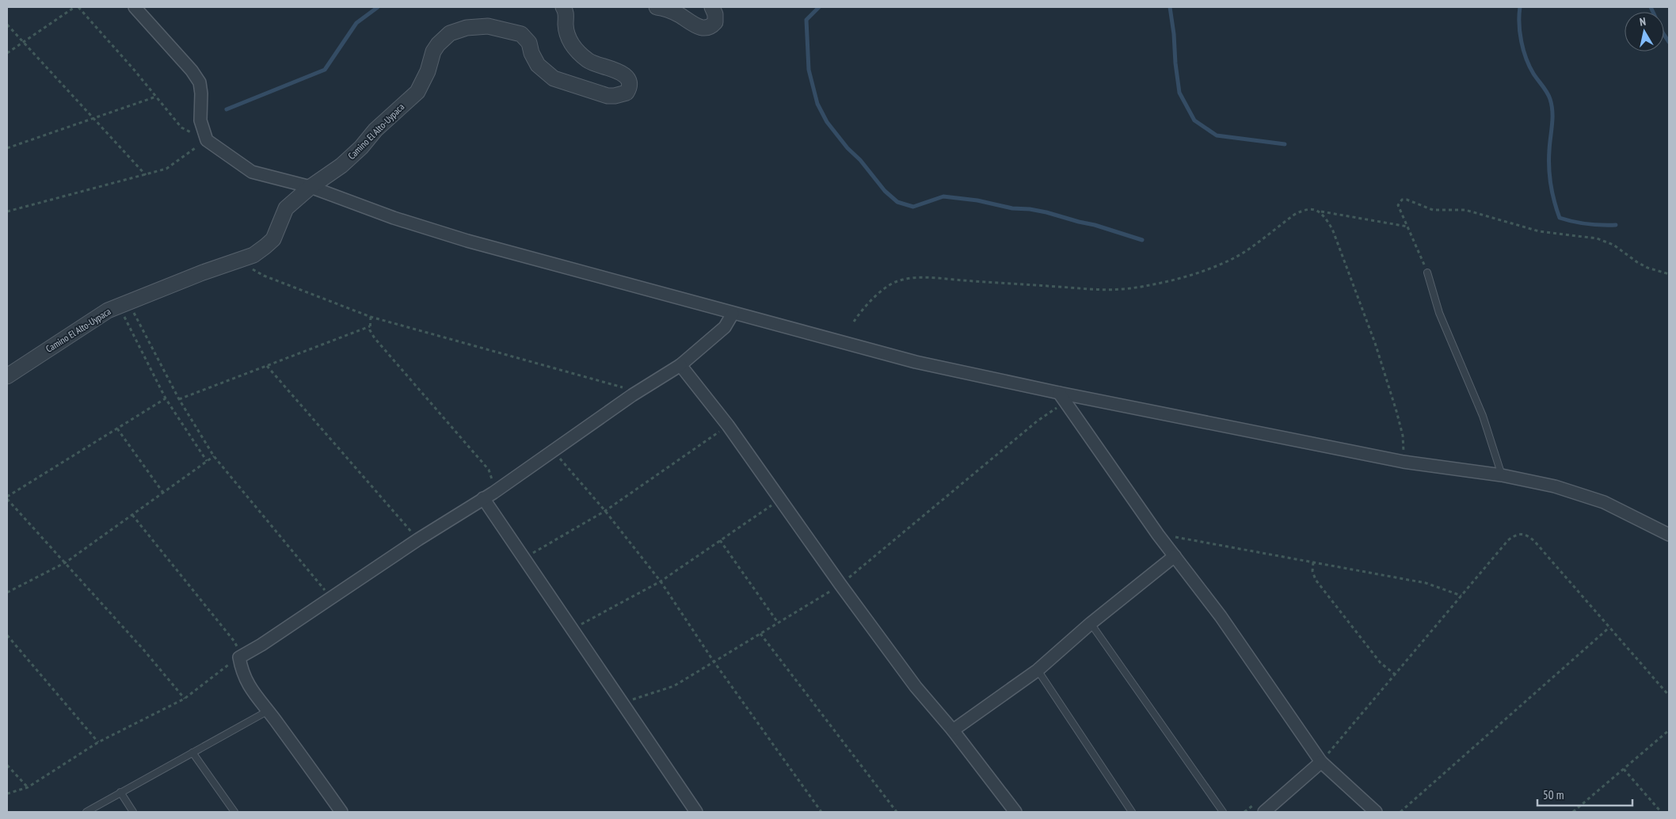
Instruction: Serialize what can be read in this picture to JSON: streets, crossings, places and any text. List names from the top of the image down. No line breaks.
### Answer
{"streets":{"street":["Camino El Alto-Uypaca"]},"scale_bar":"50 m","north":"top"}
